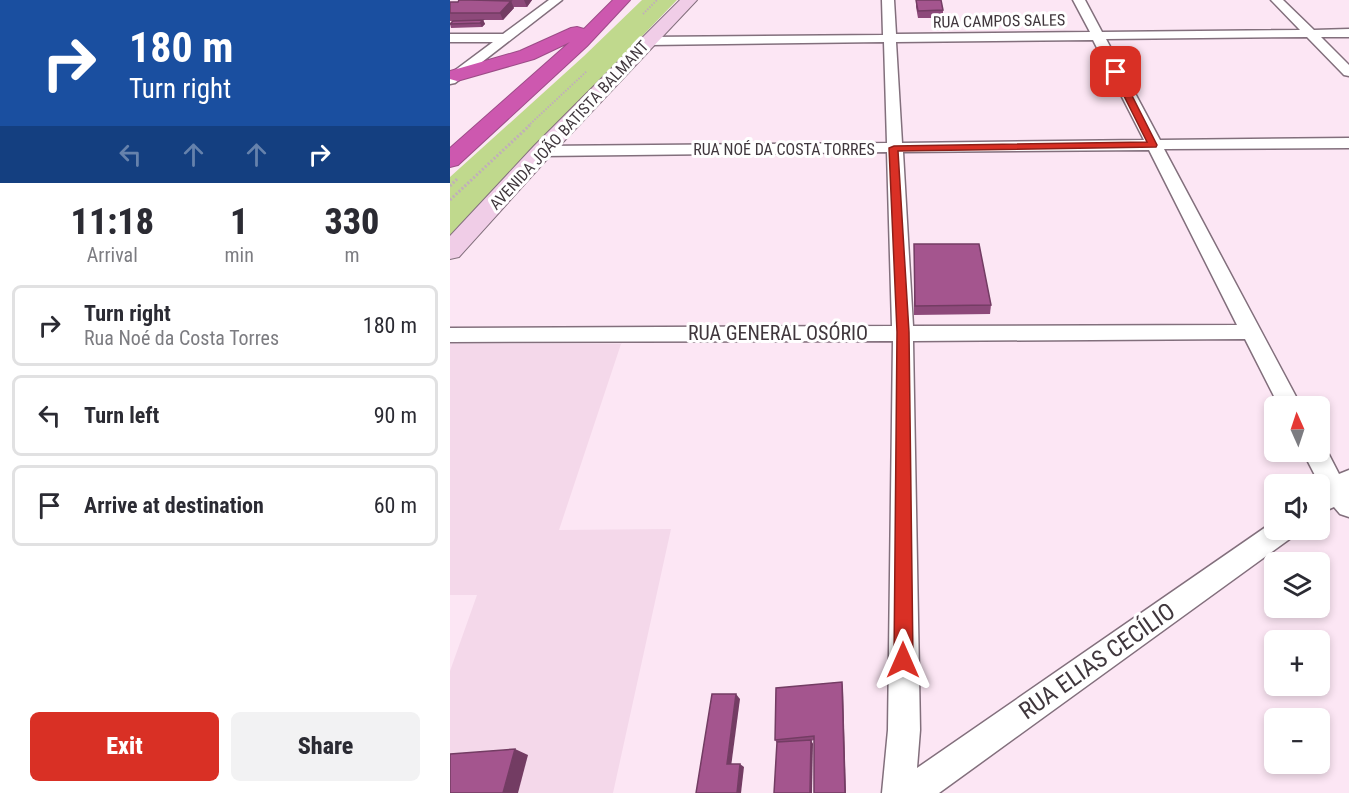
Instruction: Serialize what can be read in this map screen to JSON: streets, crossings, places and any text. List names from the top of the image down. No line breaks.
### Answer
{"streets":{"street":["RUA CAMPOS SALES","AVENIDA JOÃO BATISTA BALMANT","RUA NOÉ DA COSTA TORRES","RUA GENERAL OSÓRIO","RUA ELIAS CECÍLIO"]},"crossings":[["RUA CAMPOS SALES","AVENIDA JOÃO BATISTA BALMANT"],["AVENIDA JOÃO BATISTA BALMANT","RUA NOÉ DA COSTA TORRES"]],"north":"top","page":{"turn":["180 m","Turn right"],"eta":["11:18","Arrival","1","min","330","m"],"list":[{"name":"Turn right","note":"Rua Noé da Costa Torres","value":"180 m"},{"name":"Turn left","value":"90 m"},{"name":"Arrive at destination","value":"60 m"}],"map_buttons":["+","−"],"buttons":["Exit","Share"]}}
